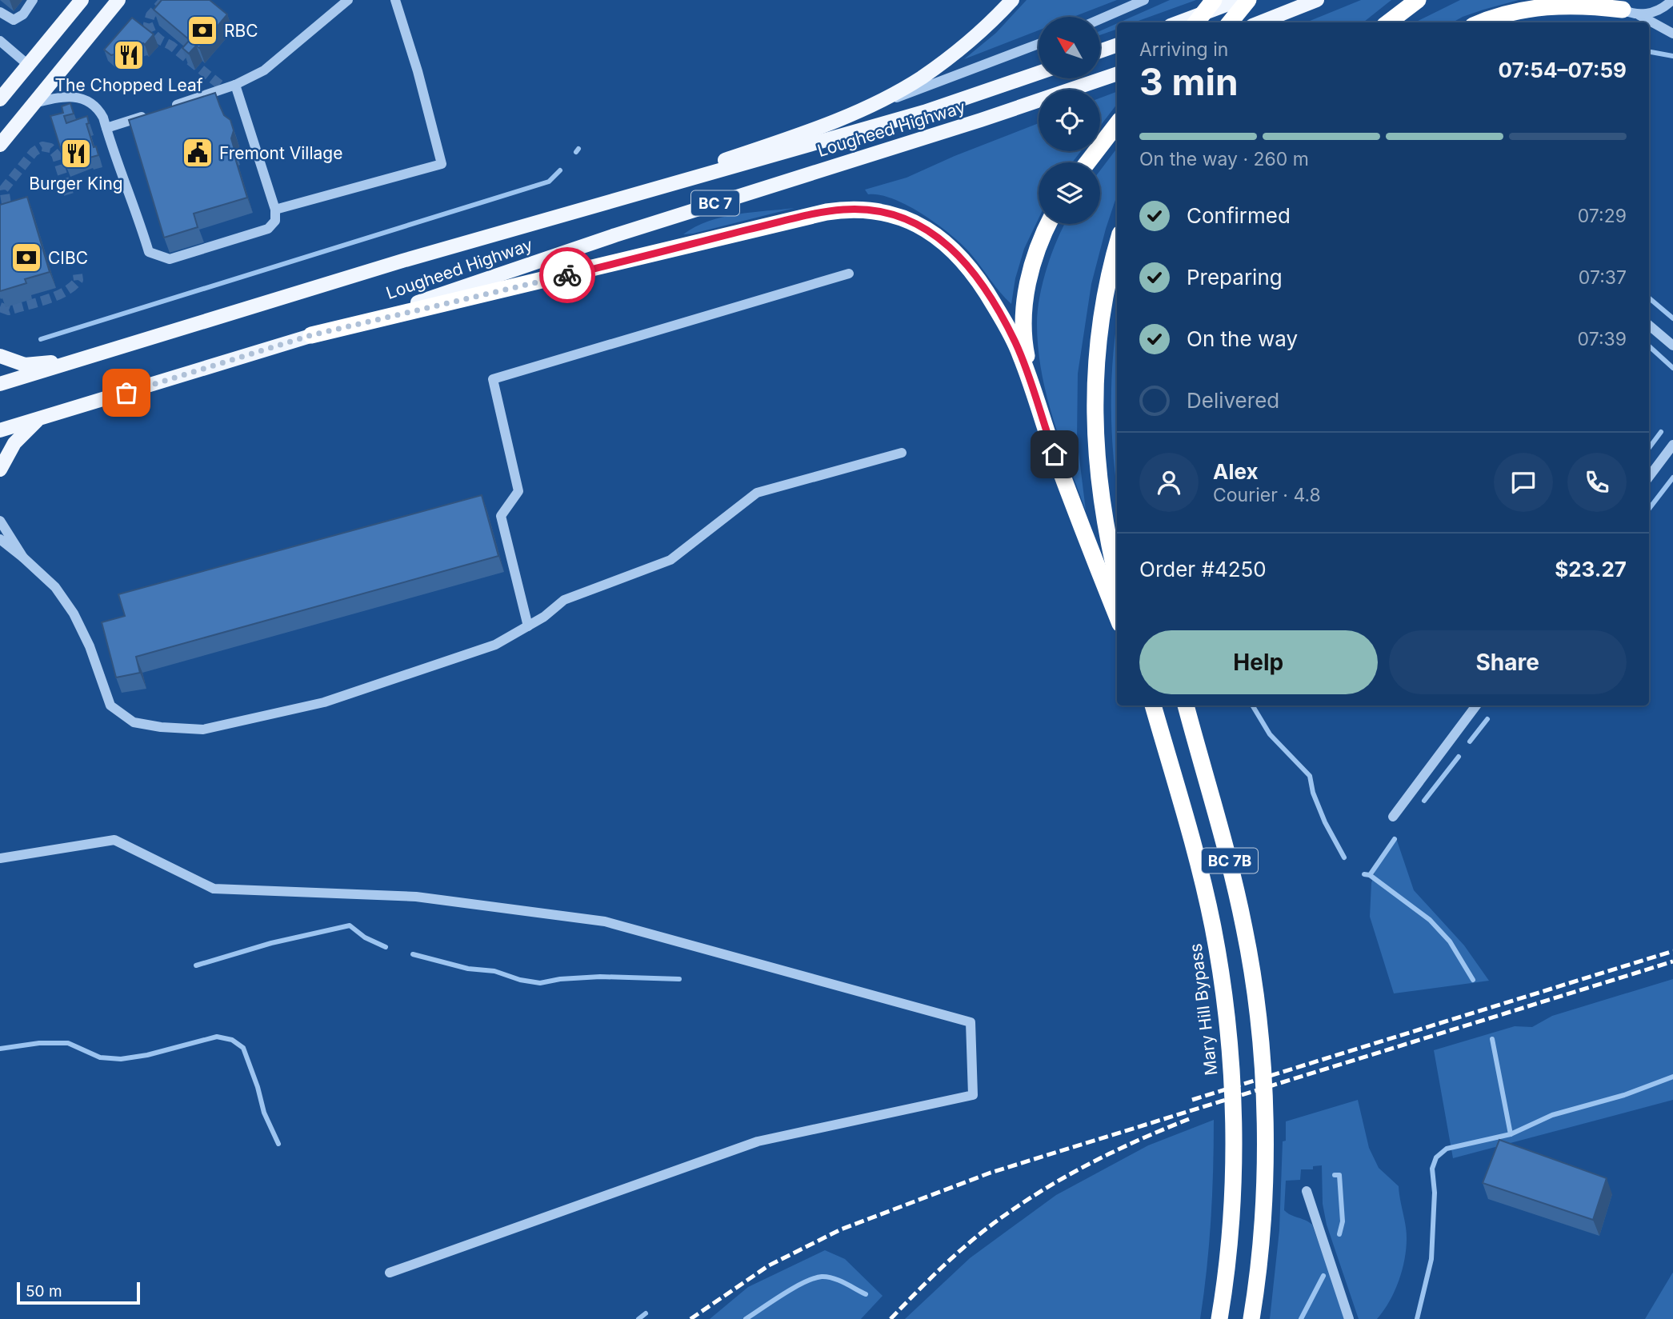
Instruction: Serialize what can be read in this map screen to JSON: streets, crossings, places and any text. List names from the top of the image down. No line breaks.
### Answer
{"streets":{"highway":["BC 7B","Mary Hill Bypass"],"main road":["Lougheed Highway","BC 7"]},"places":{"bank":["RBC","CIBC"],"restaurant":["The Chopped Leaf","Burger King"],"public building":["Fremont Village"]},"scale_bar":"50 m","north":"top left","page":{"heading":["3 min","Arriving in","07:54–07:59"],"panel":["Alex","Courier · 4.8","Order #4250","$23.27"],"bar":"On the way · 260 m","list":[["Confirmed","07:29"],["Preparing","07:37"],["On the way","07:39"],"Delivered"],"buttons":["Help","Share"],"scale":"50 m"}}
